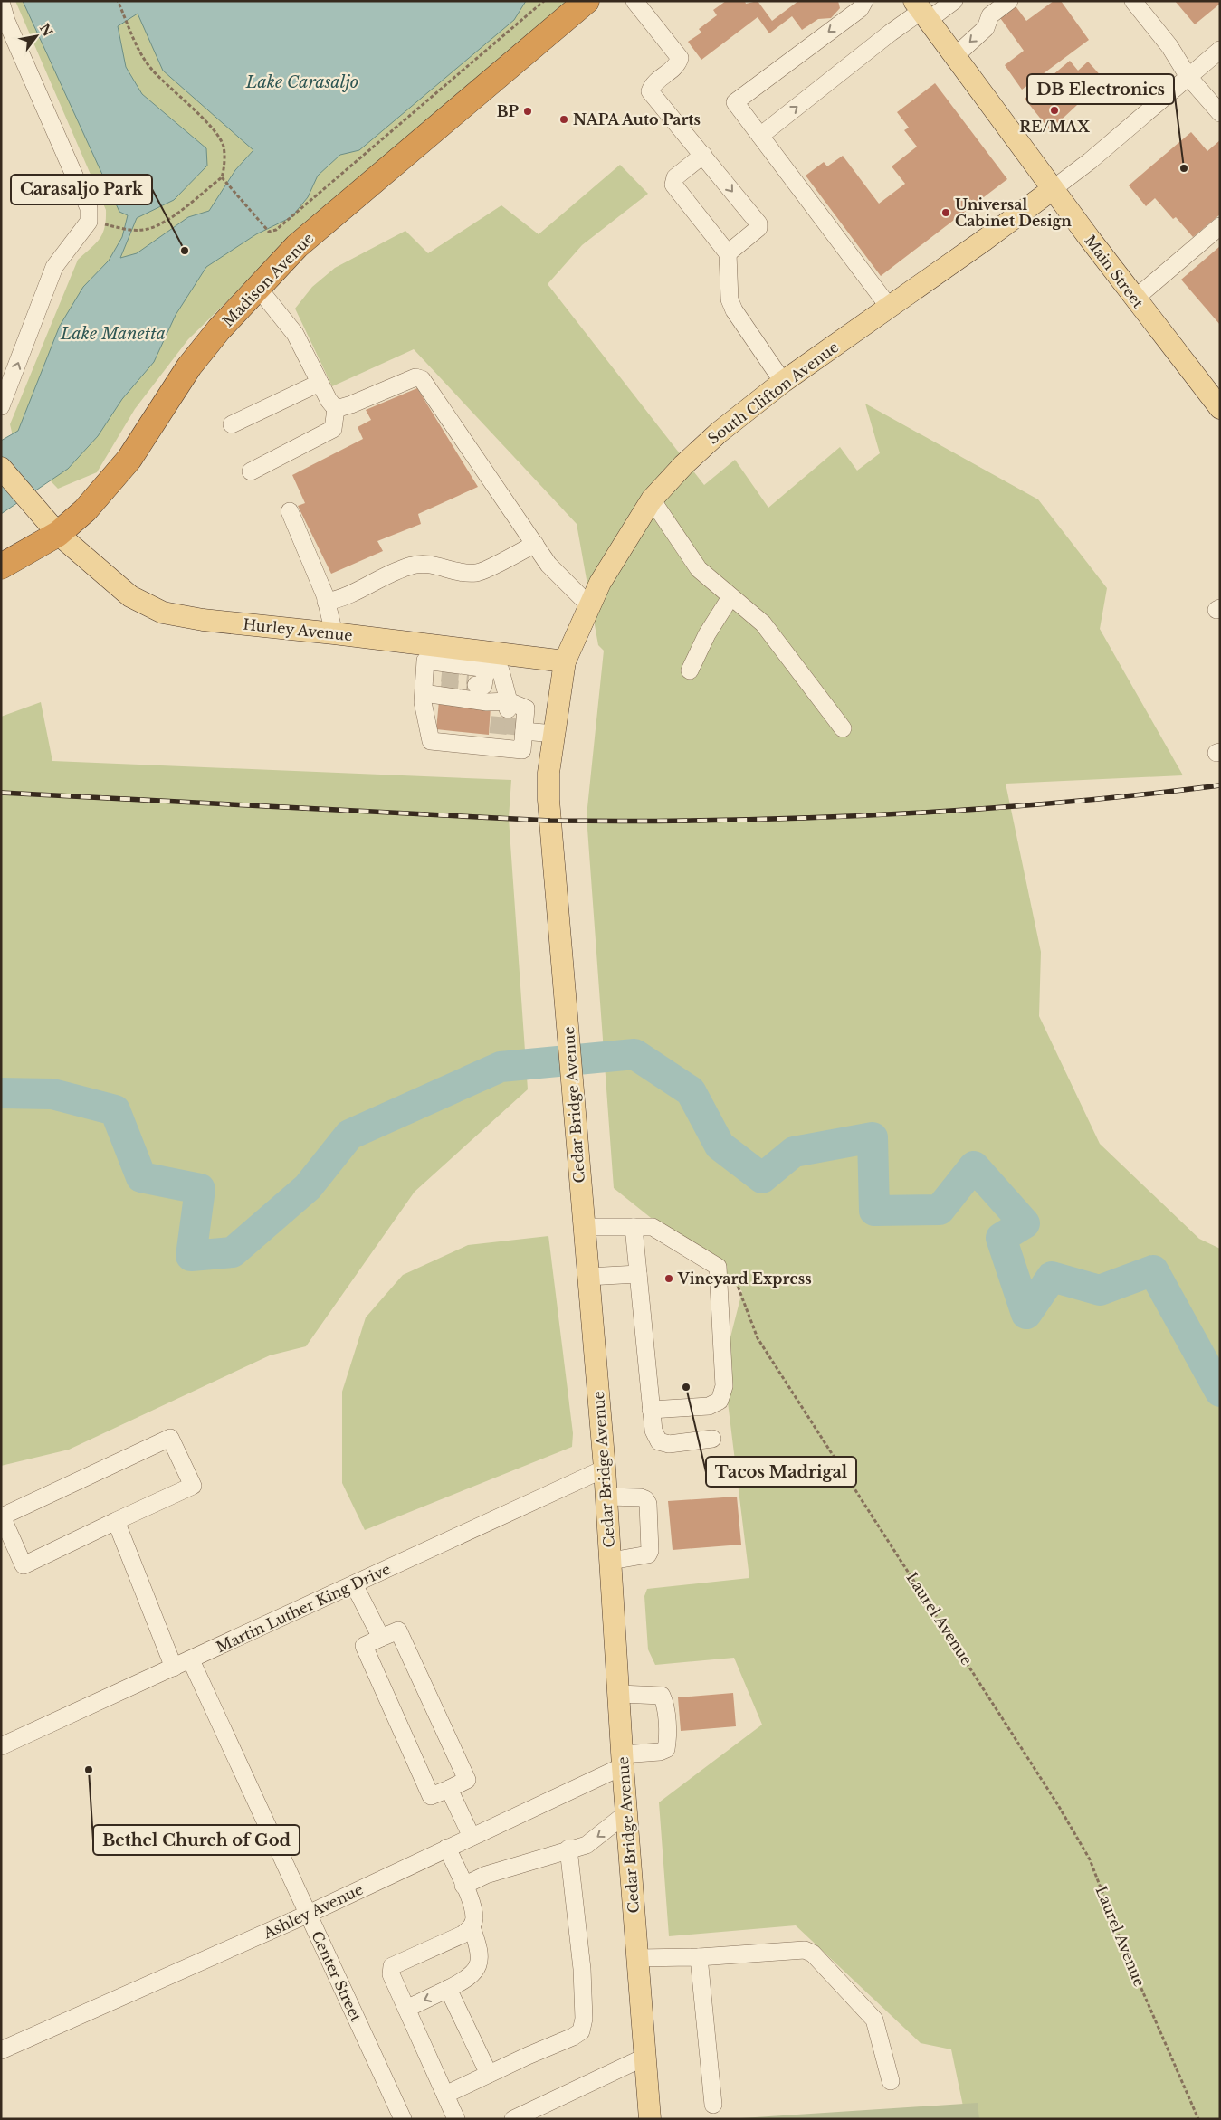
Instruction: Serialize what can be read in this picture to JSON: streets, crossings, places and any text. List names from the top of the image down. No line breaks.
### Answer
{"streets":{"highway":["Madison Avenue"],"main road":["Main Street","South Clifton Avenue","Hurley Avenue","Cedar Bridge Avenue"],"street":["Martin Luther King Drive","Ashley Avenue","Center Street"],"path":["Laurel Avenue"]},"crossings":[["Main Street","South Clifton Avenue"],["Madison Avenue","Hurley Avenue"],["South Clifton Avenue","Hurley Avenue"],["South Clifton Avenue","Cedar Bridge Avenue"],["Cedar Bridge Avenue","Martin Luther King Drive"],["Cedar Bridge Avenue","Ashley Avenue"],["Martin Luther King Drive","Center Street"],["Ashley Avenue","Center Street"]],"water":["Lake Carasaljo","Lake Manetta"],"places":["RE/MAX","BP","NAPA Auto Parts","DB Electronics","Universal Cabinet Design","Carasaljo Park","Vineyard Express","Tacos Madrigal","Bethel Church of God"],"north":"top right"}
